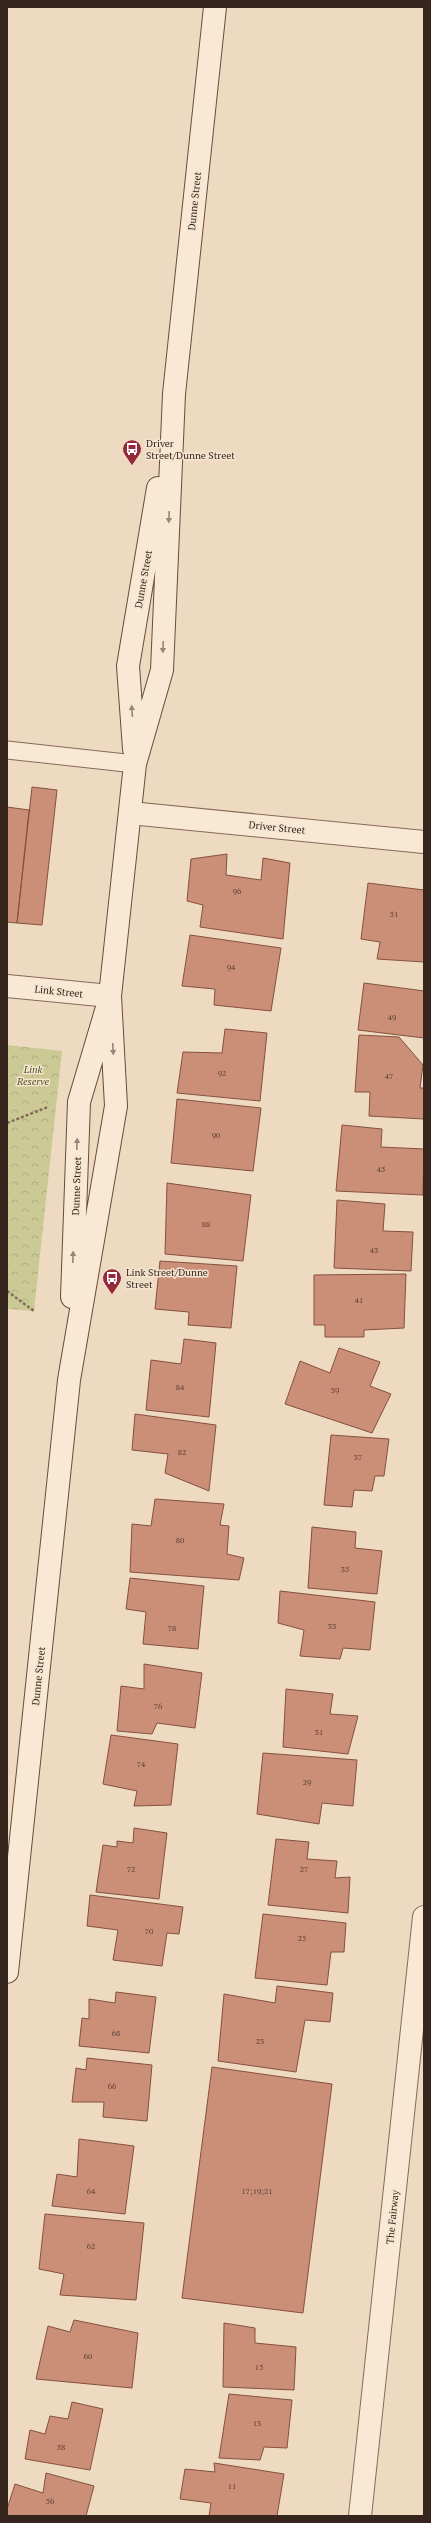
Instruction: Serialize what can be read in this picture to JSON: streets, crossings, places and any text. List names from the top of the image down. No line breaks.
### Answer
{"streets":{"main road":["Dunne Street","Driver Street","Link Street","The Fairway"]},"crossings":[["Dunne Street","Driver Street"],["Dunne Street","Link Street"]],"parks":["Link Reserve"],"places":{"bus stop":["Driver Street/Dunne Street","Link Street/Dunne Street"]},"house_numbers":["96","51","94","49","92","47","90","45","88","43","41","84","39","82","37","80","35","33","78","76","31","74","29","72","27","70","25","68","23","66","64","17;19;21","62","60","15","13","58","11","56"]}
